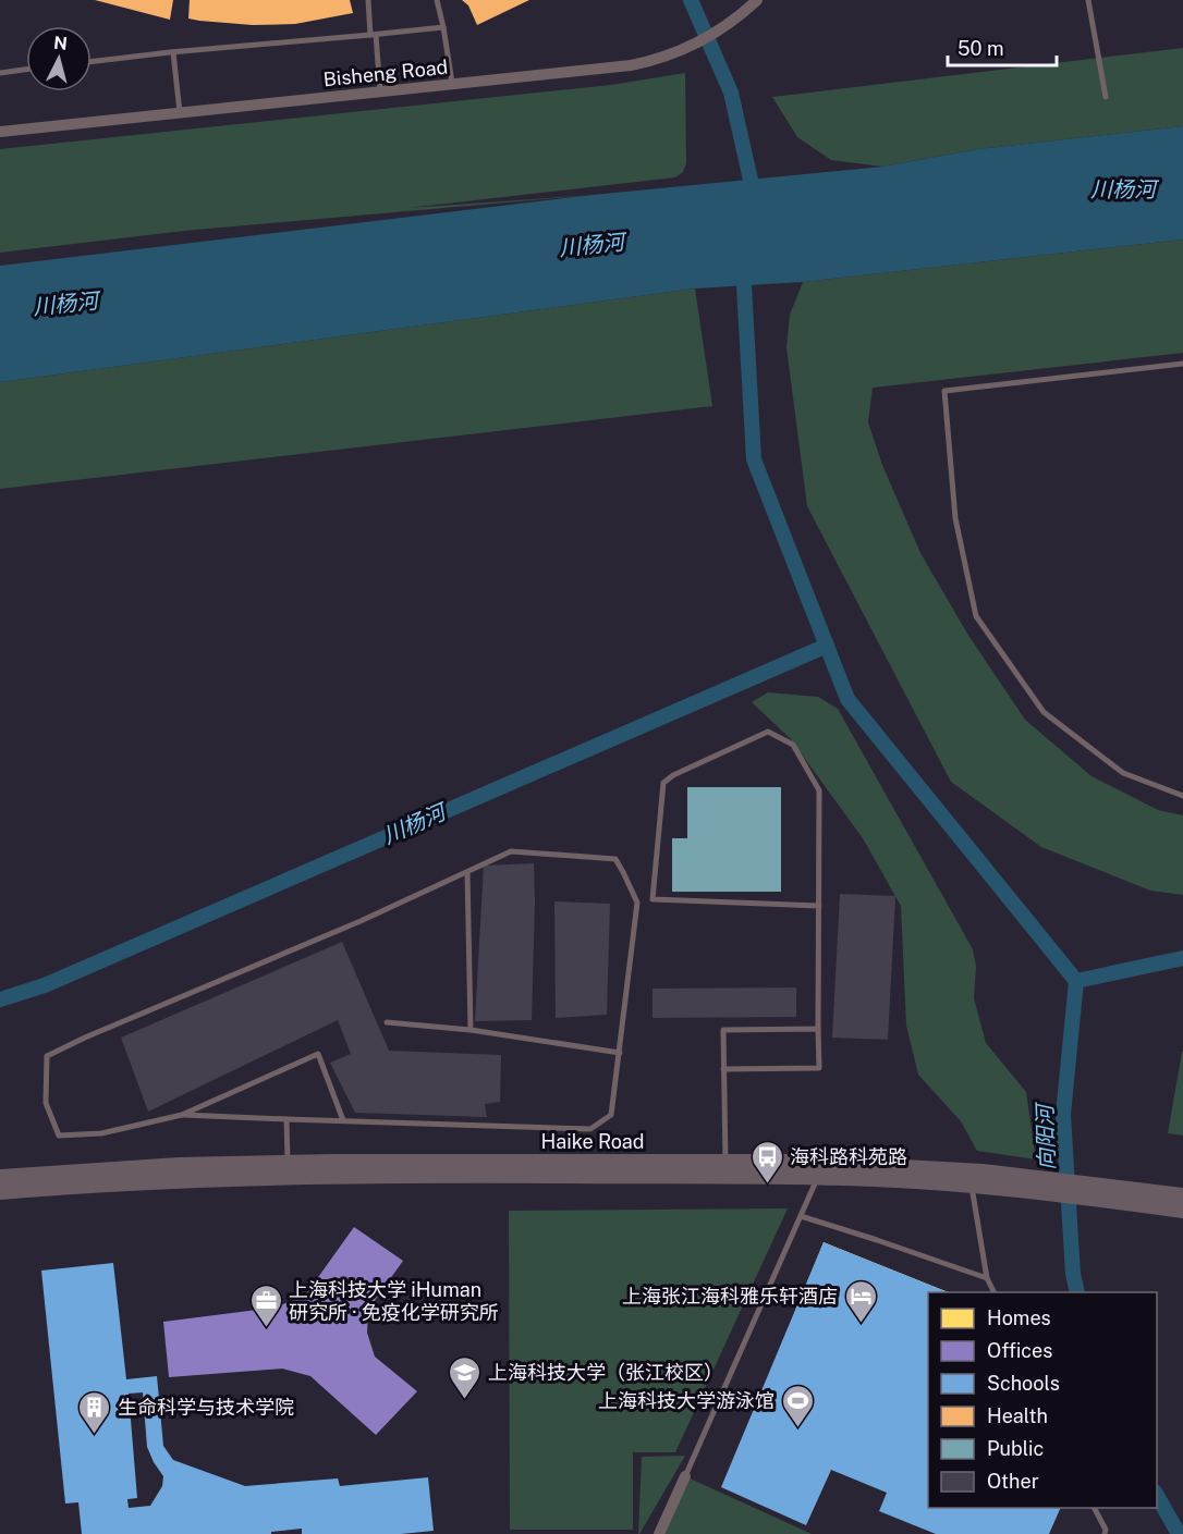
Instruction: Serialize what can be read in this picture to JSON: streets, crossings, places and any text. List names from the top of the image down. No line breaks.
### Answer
{"streets":{"street":["Bisheng Road","Haike Road"]},"water":["川杨河","向阳河"],"places":{"bus stop":["海科路科苑路"],"hotel":["上海张江海科雅乐轩酒店"],"office":["上海科技大学 iHuman 研究所 · 免疫化学研究所"],"school or university":["上海科技大学（张江校区）"],"sports":["上海科技大学游泳馆"],"building":["生命科学与技术学院"]},"legend":["Homes","Offices","Schools","Health","Public","Other"],"scale_bar":"50 m","north":"top"}
